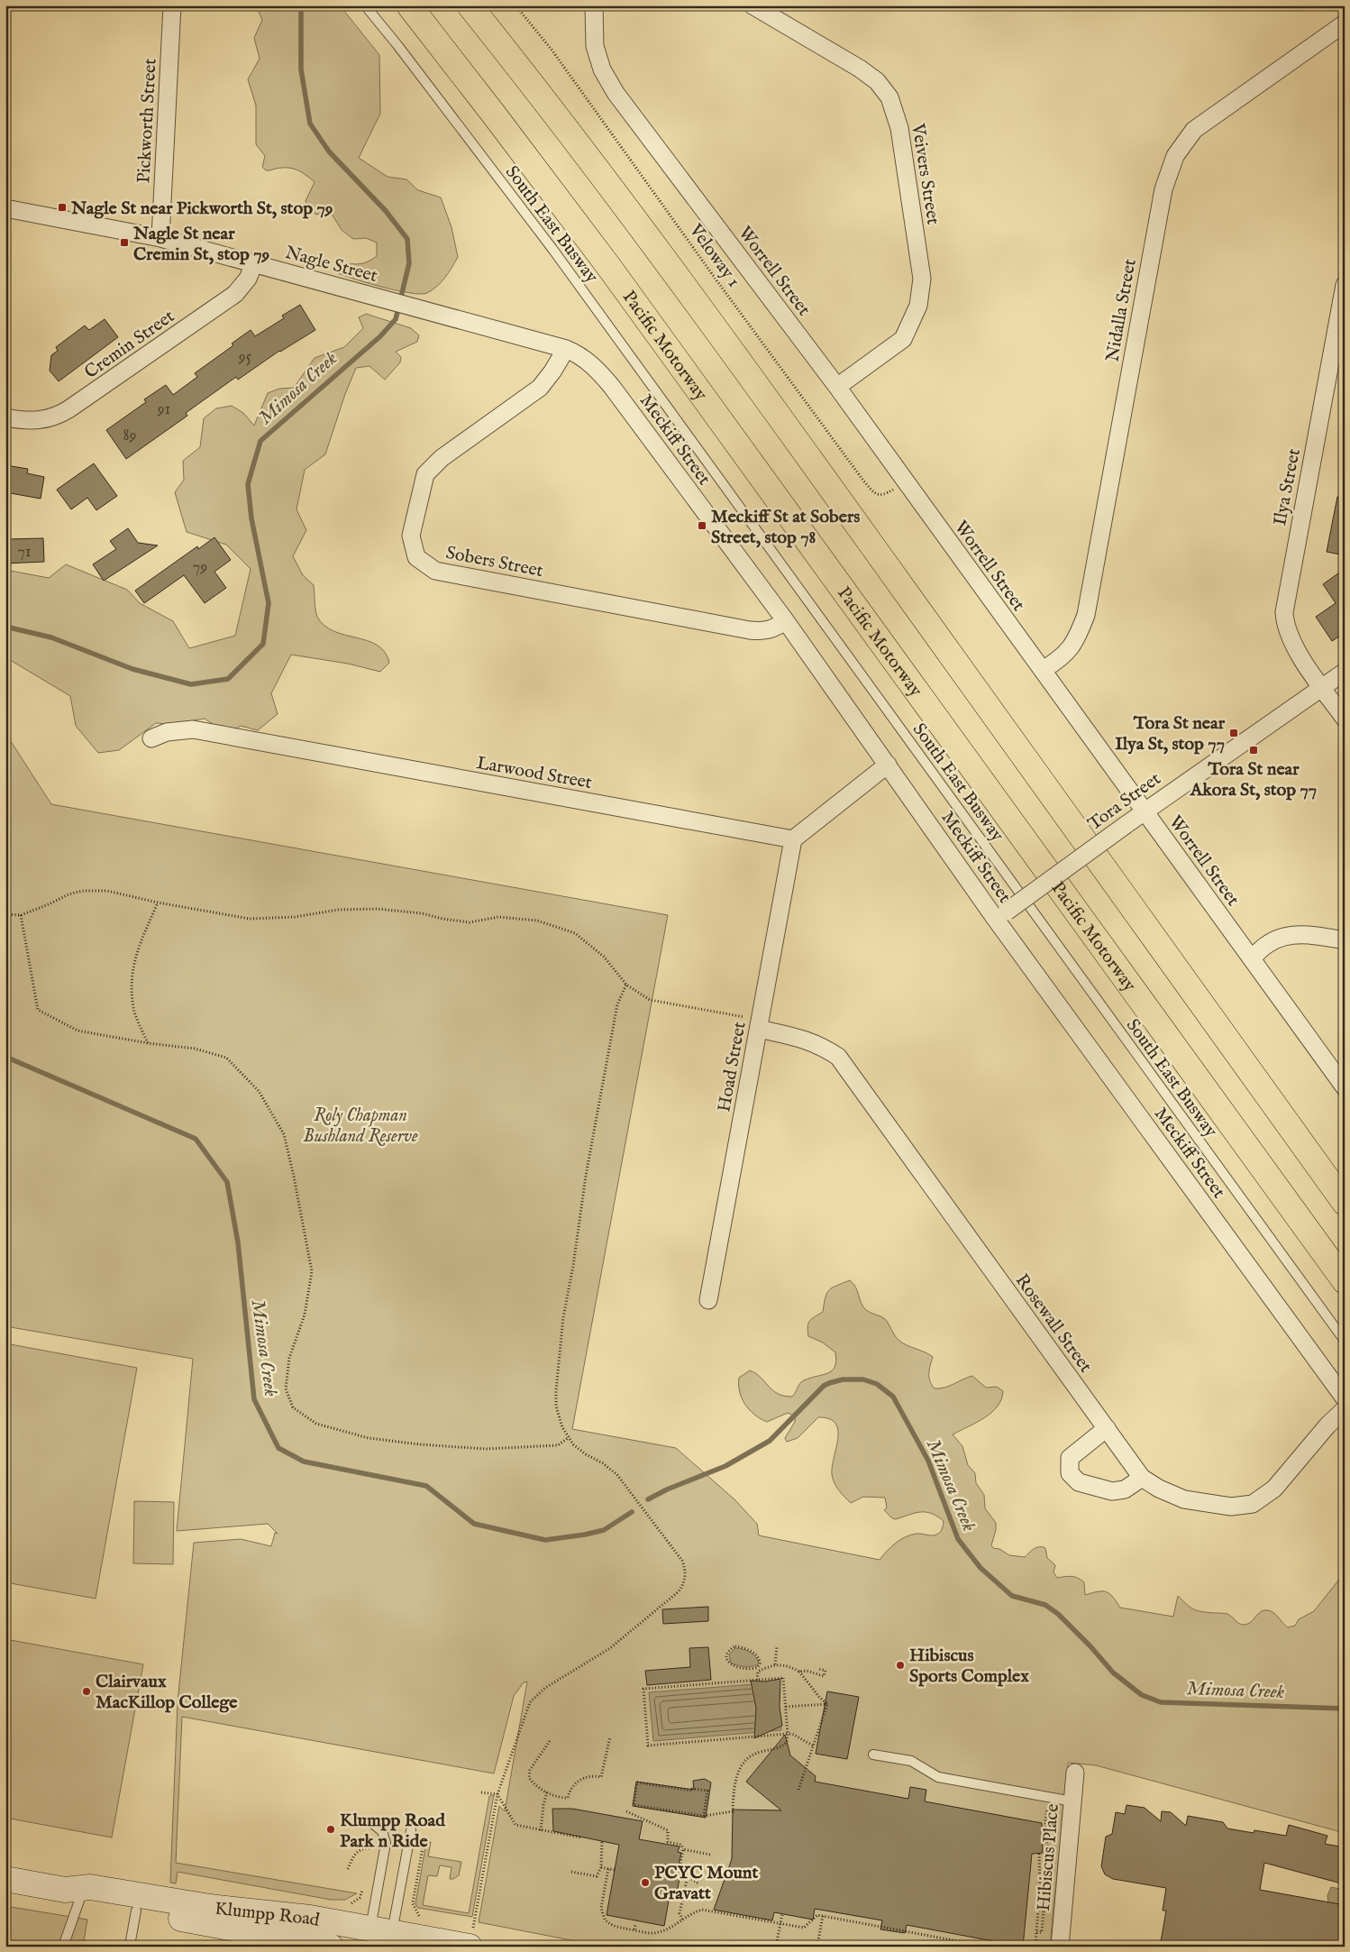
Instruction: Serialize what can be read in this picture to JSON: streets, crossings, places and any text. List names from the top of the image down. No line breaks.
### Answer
{"streets":{"highway":["Pacific Motorway"],"main road":["Klumpp Road"],"street":["Pickworth Street","Veivers Street","Nagle Street","Worrell Street","Nidalla Street","Cremin Street","Meckiff Street","Ilya Street","Sobers Street","Larwood Street","Tora Street","Hoad Street","Rosewall Street","Hibiscus Place"],"lane":["South East Busway"],"path":["Veloway 1"]},"crossings":[["Pickworth Street","Nagle Street"],["Veivers Street","Worrell Street"],["Veloway 1","Worrell Street"],["Nagle Street","Cremin Street"],["Nagle Street","Meckiff Street"],["Nagle Street","Sobers Street"],["Worrell Street","Nidalla Street"],["Worrell Street","Tora Street"],["Meckiff Street","Sobers Street"],["Meckiff Street","Tora Street"],["Ilya Street","Tora Street"],["Larwood Street","Hoad Street"],["Hoad Street","Rosewall Street"]],"water":["Mimosa Creek"],"parks":["Roly Chapman Bushland Reserve"],"places":{"transit":["Nagle St near Pickworth St, stop 79","Nagle St near Cremin St, stop 79","Meckiff St at Sobers Street, stop 78","Tora St near Ilya St, stop 77","Tora St near Akora St, stop 77"],"other":["Hibiscus Sports Complex","Clairvaux MacKillop College","Klumpp Road Park n Ride","PCYC Mount Gravatt"]},"house_numbers":["95","91","89","71","79"]}
